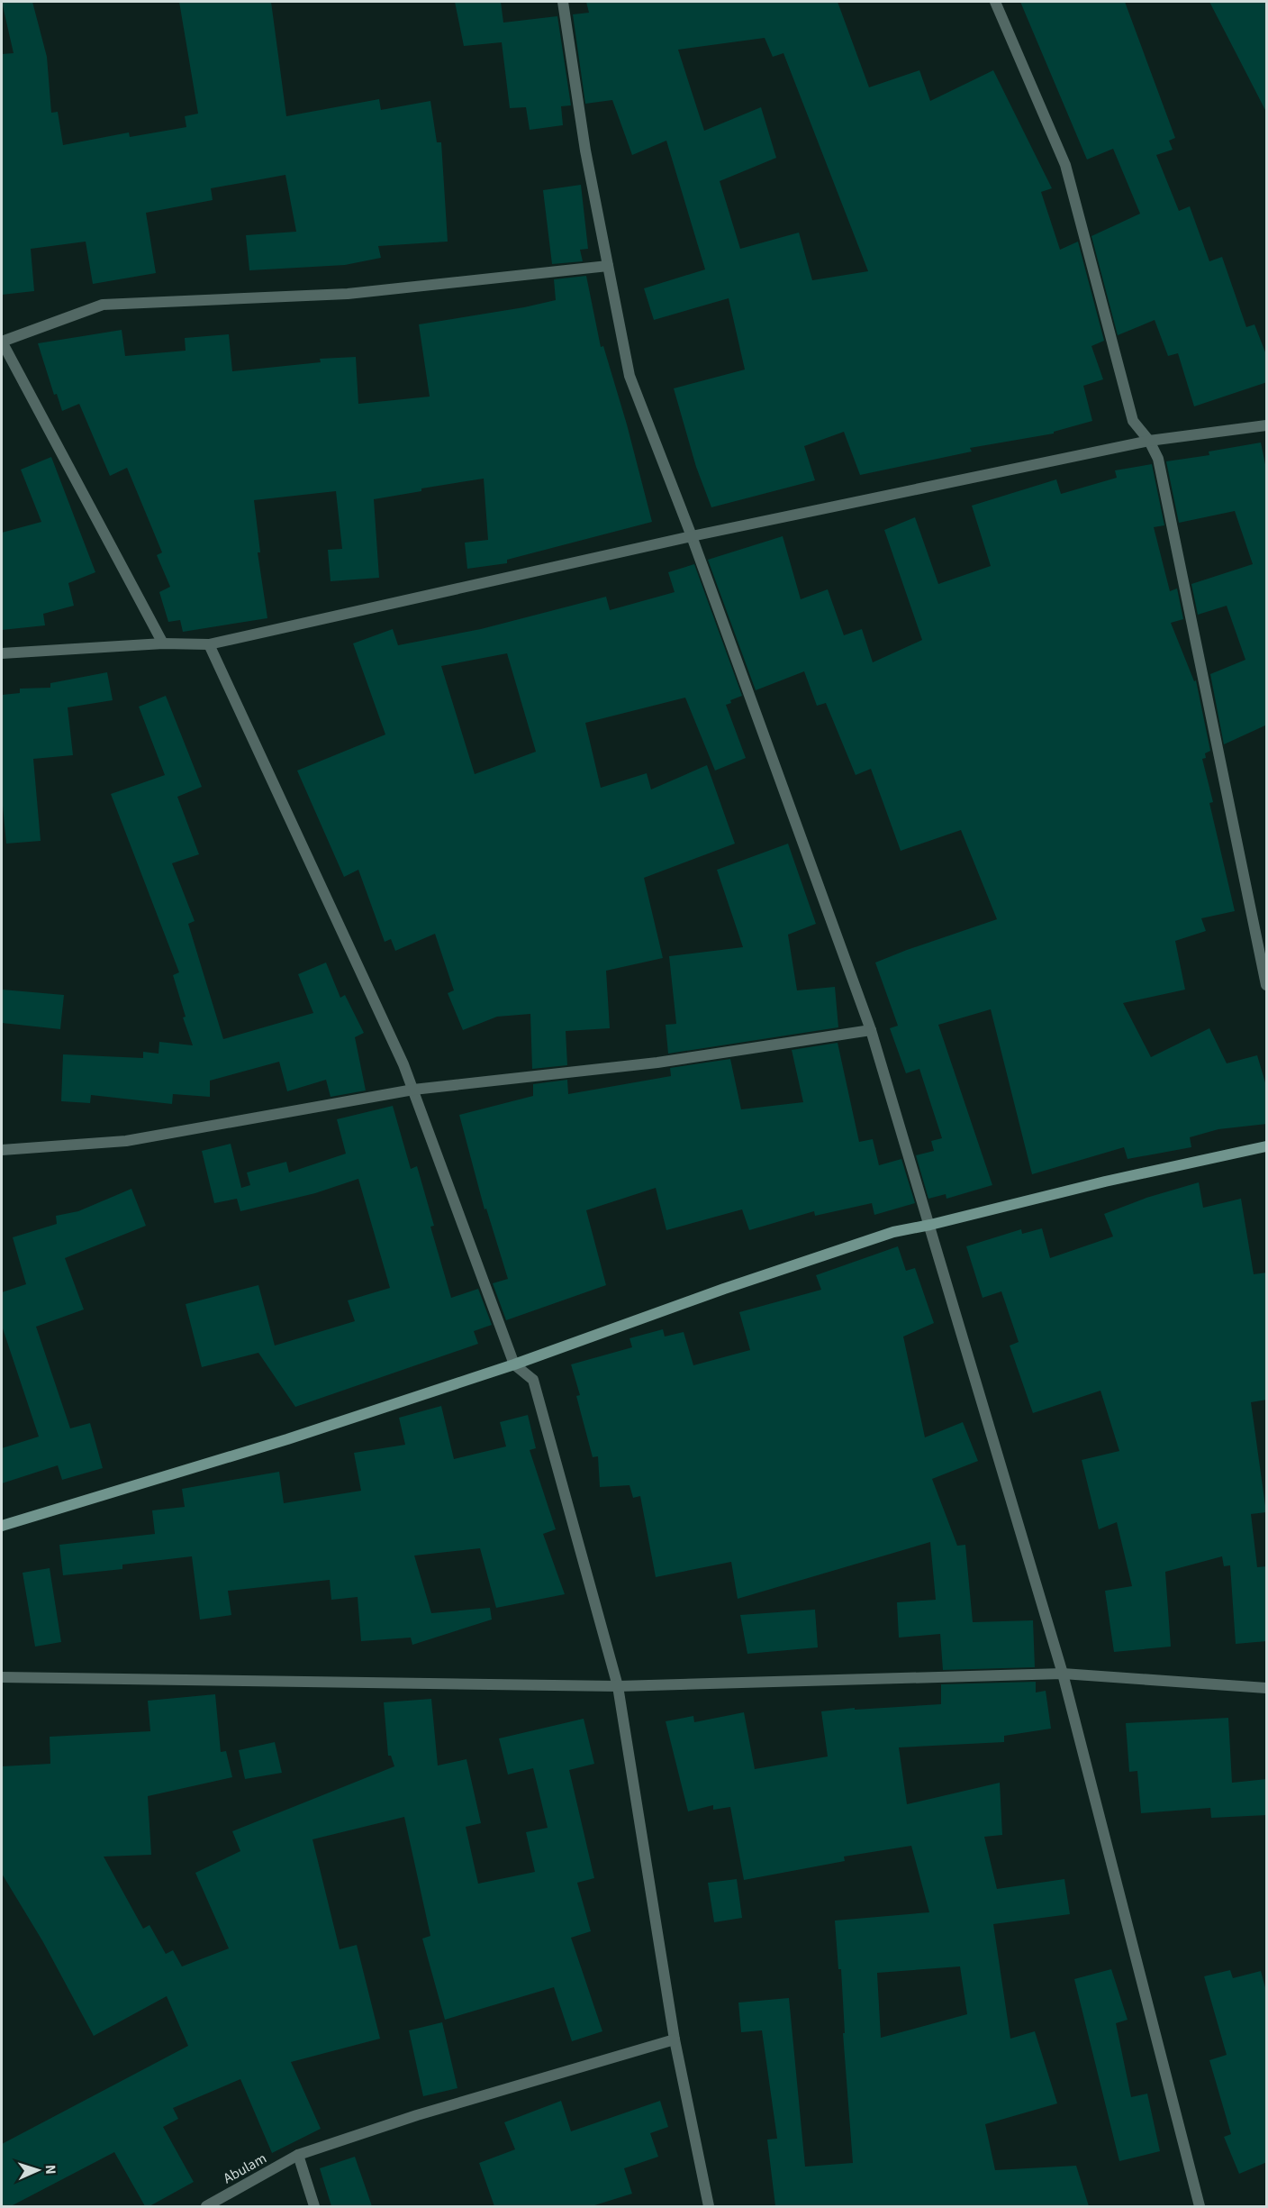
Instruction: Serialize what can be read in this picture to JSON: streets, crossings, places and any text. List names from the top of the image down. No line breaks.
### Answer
{"streets":{"street":["Abulam"]},"north":"right"}
